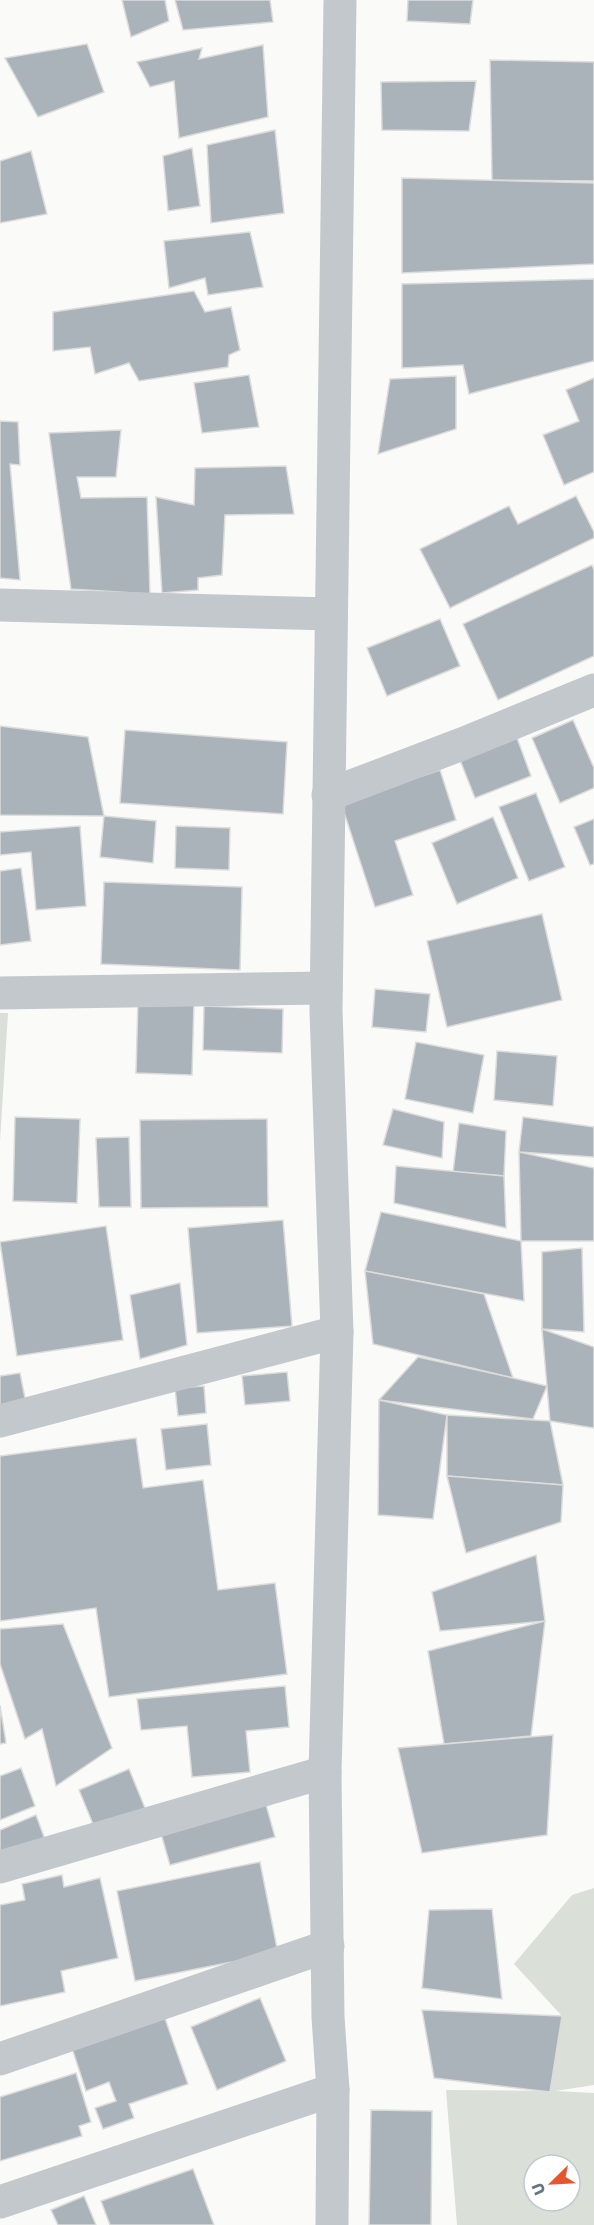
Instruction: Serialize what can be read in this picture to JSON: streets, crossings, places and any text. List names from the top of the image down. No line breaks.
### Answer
{"north":"bottom left"}
